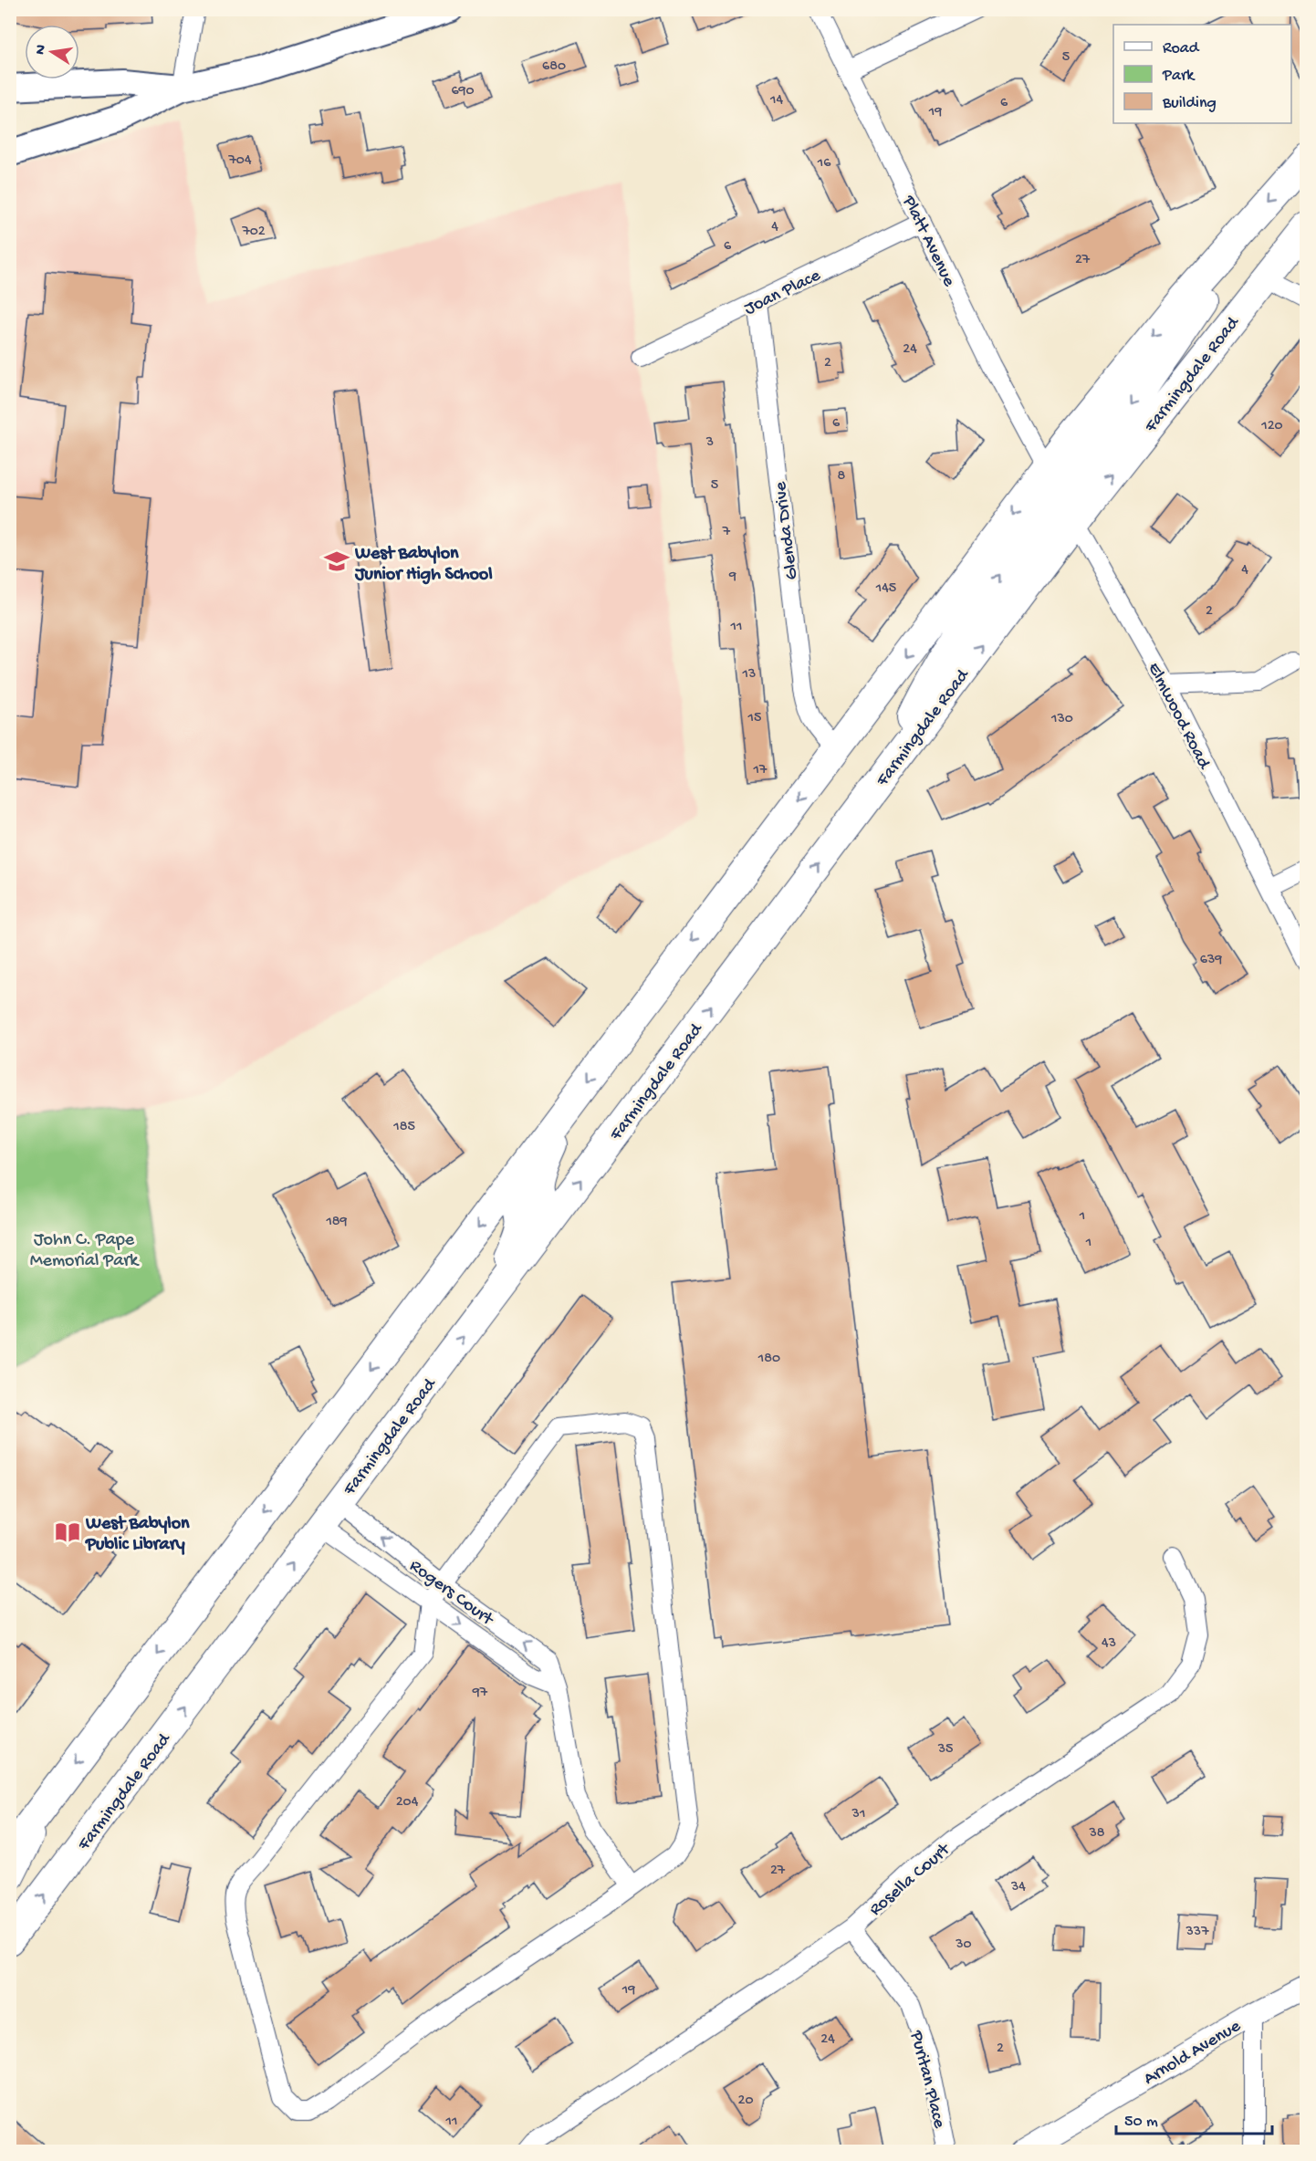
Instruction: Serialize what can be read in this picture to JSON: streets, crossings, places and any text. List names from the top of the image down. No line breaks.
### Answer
{"streets":{"main road":["Farmingdale Road"],"street":["Platt Avenue","Joan Place","Glenda Drive","Elmwood Road","Rogers Court","Rosella Court","Arnold Avenue","Puritan Place"]},"crossings":[["Platt Avenue","Joan Place"],["Platt Avenue","Elmwood Road"],["Joan Place","Glenda Drive"],["Farmingdale Road","Elmwood Road"],["Farmingdale Road","Rogers Court"],["Rosella Court","Puritan Place"]],"parks":["John C. Pape Memorial Park"],"places":{"school or university":["West Babylon Junior High School"],"library":["West Babylon Public Library"]},"house_numbers":["5","680","690","14","6","19","704","16","4","702","6","27","24","2","6","120","3","8","5","7","4","9","145","2","11","13","15","130","17","639","185","1","189","1","180","43","97","35","204","31","38","27","34","337","30","19","24","2","20","11"],"legend":["Road","Park","Building"],"scale_bar":"50 m","north":"left"}
